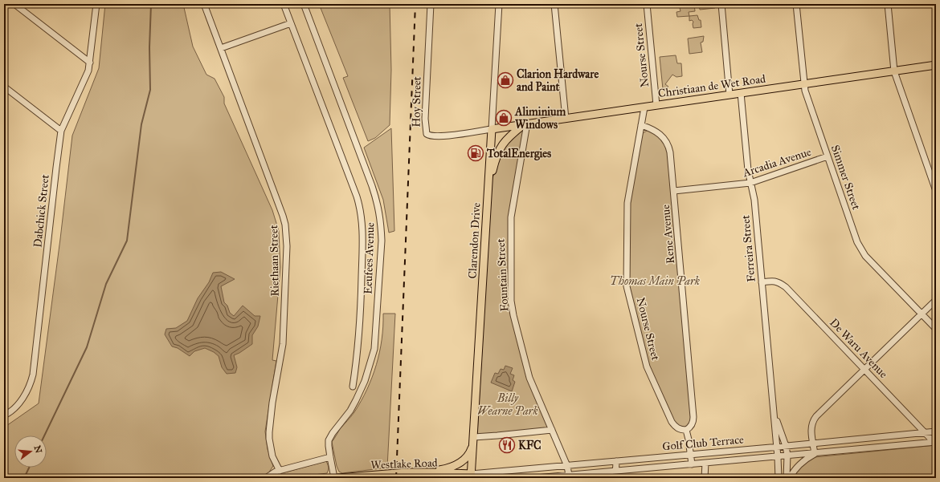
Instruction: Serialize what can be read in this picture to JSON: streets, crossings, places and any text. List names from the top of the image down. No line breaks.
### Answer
{"streets":{"main road":["Christiaan de Wet Road","Clarendon Drive","Westlake Road"],"street":["Nourse Street","Hoy Street","Arcadia Avenue","Simmer Street","Dabchick Street","Rene Avenue","Ferreira Street","Eeufees Avenue","Riethaan Street","Fountain Street","De Waru Avenue","Golf Club Terrace"]},"crossings":[["Nourse Street","Christiaan de Wet Road"],["Nourse Street","Rene Avenue"],["Christiaan de Wet Road","Hoy Street"],["Christiaan de Wet Road","Simmer Street"],["Christiaan de Wet Road","Clarendon Drive"],["Christiaan de Wet Road","Ferreira Street"],["Christiaan de Wet Road","Fountain Street"],["Hoy Street","Clarendon Drive"],["Arcadia Avenue","Simmer Street"],["Arcadia Avenue","Rene Avenue"],["Arcadia Avenue","Ferreira Street"],["Clarendon Drive","Golf Club Terrace"],["Clarendon Drive","Westlake Road"],["Ferreira Street","De Waru Avenue"],["Ferreira Street","Golf Club Terrace"],["Fountain Street","Golf Club Terrace"],["De Waru Avenue","Golf Club Terrace"],["Golf Club Terrace","Westlake Road"]],"parks":["Thomas Main Park","Billy Wearne Park"],"places":{"shop":["Clarion Hardware and Paint","Aliminium Windows"],"fuel station":["TotalEnergies"],"restaurant":["KFC"]},"north":"right"}
